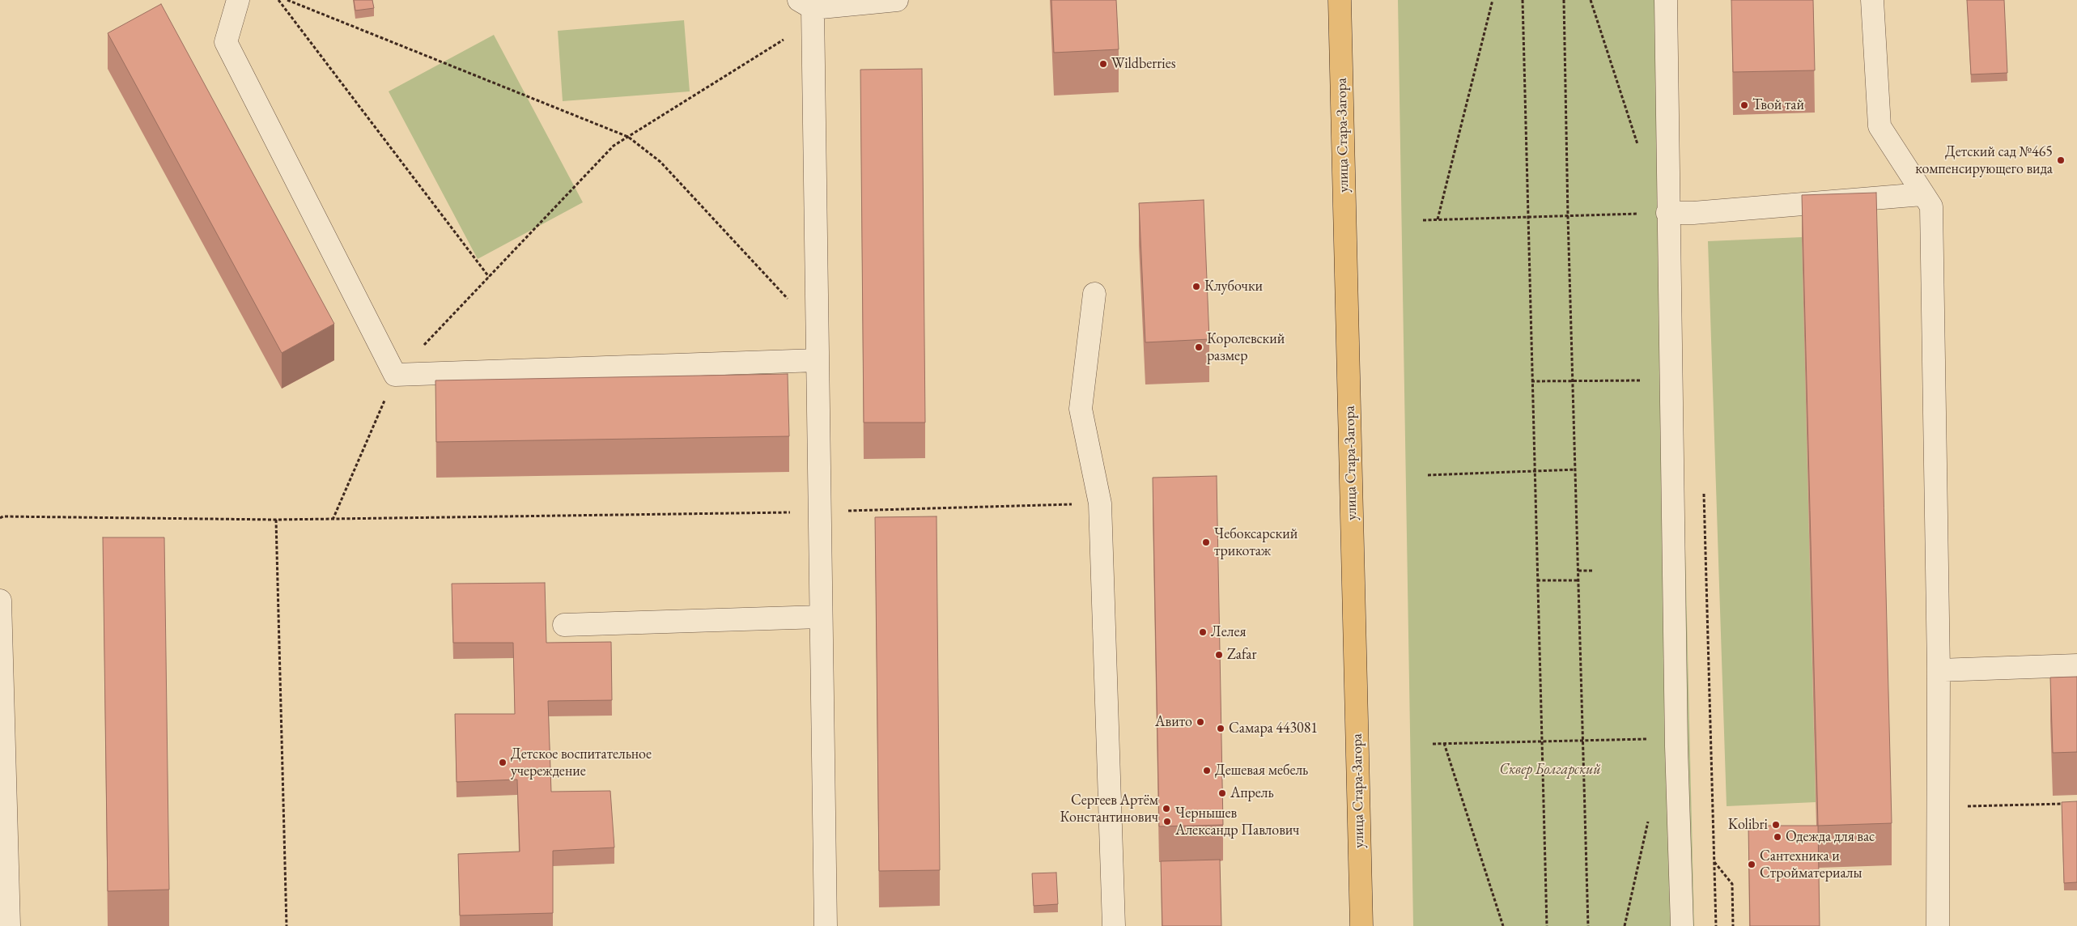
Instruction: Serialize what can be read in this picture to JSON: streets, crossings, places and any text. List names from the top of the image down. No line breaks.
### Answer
{"streets":{"main road":["улица Стара-Загора"]},"parks":["Сквер Болгарский"],"places":["Wildberries","Твой тай","Детский сад №465 компенсирующего вида","Клубочки","Королевский размер","Чебоксарский трикотаж","Лелея","Zafar","Авито","Самара 443081","Детское воспитательное учереждение","Дешевая мебель","Апрель","Сергеев Артём Константинович","Чернышев Александр Павлович","Kolibri","Одежда для вас","Сантехника и Стройматериалы"]}
